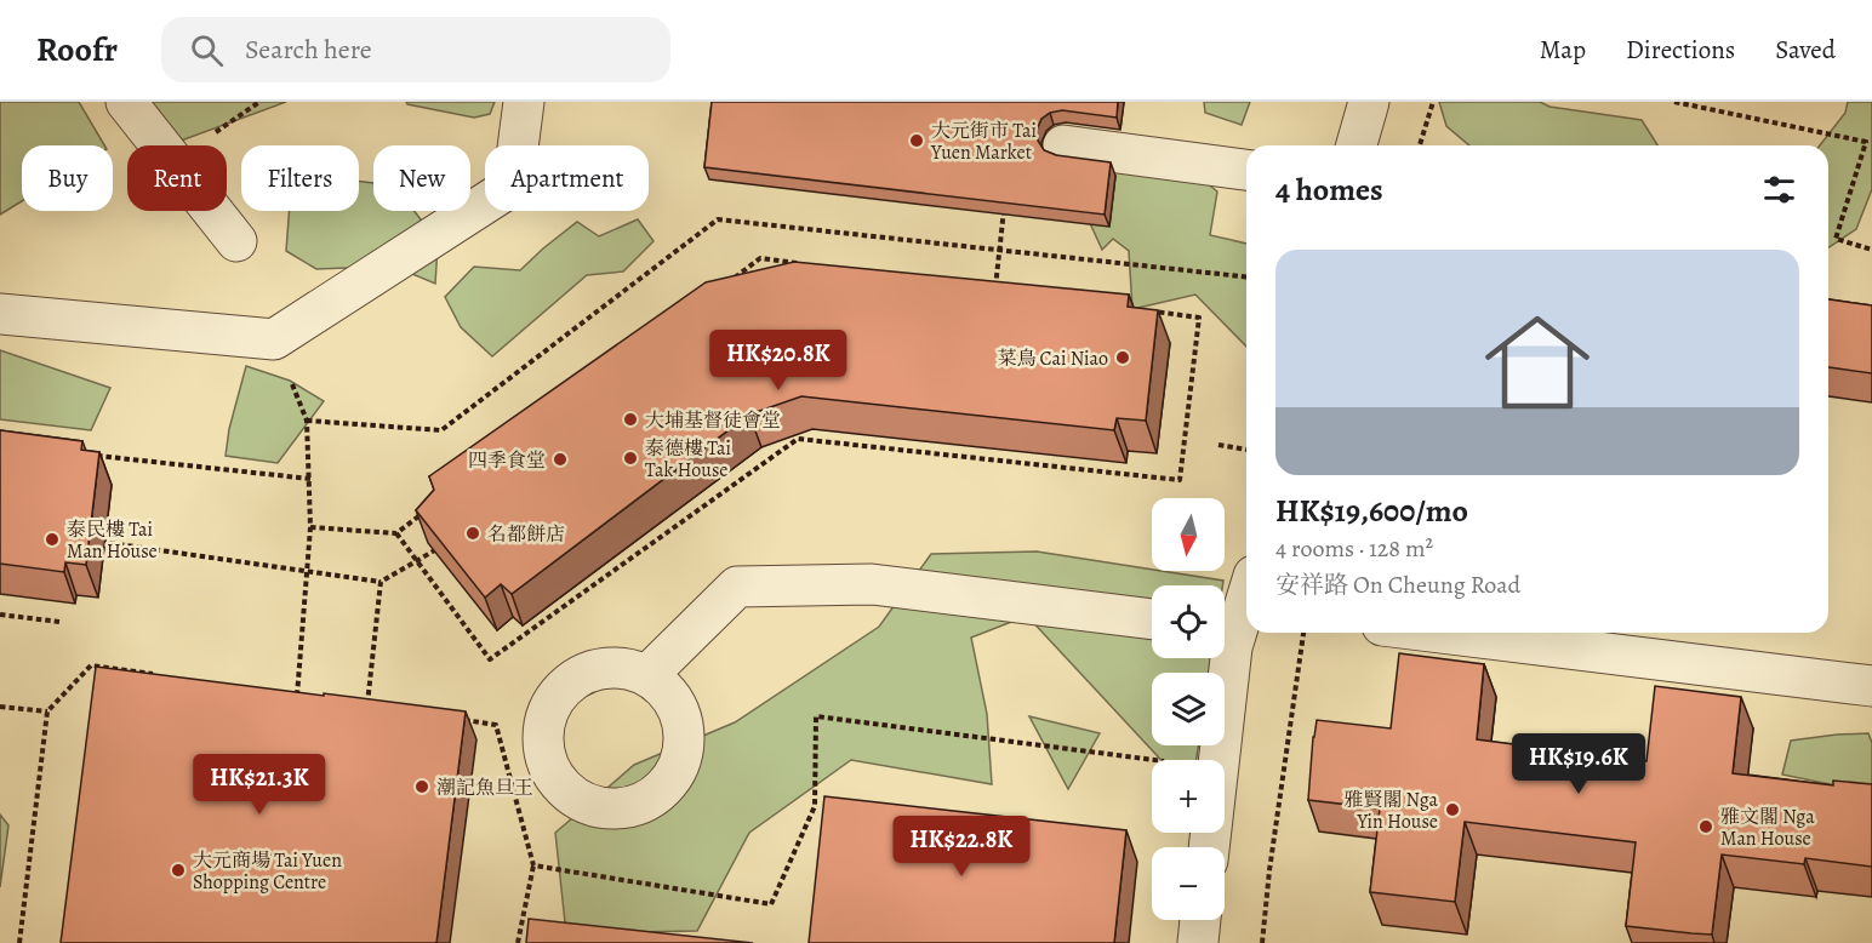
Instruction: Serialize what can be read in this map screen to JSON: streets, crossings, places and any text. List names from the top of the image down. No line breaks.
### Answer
{"places":["大元街市 Tai Yuen Market","菜鳥 Cai Niao","大埔基督徒會堂","泰德樓 Tai Tak House","四季食堂","名都餅店","泰民樓 Tai Man House","潮記魚旦王","雅賢閣 Nga Yin House","雅文閣 Nga Man House","大元商場 Tai Yuen Shopping Centre"],"north":"bottom","page":{"header":"Roofr","search":"Search here","nav":["Map","Directions","Saved"],"chip":["Buy","Rent","Filters","New","Apartment"],"heading":"4 homes","list":[{"name":"HK$19,600/mo","note":"4 rooms · 128 m² · 安祥路 On Cheung Road"}],"price":["HK$20.8K","HK$19.6K","HK$21.3K","HK$22.8K"],"map_buttons":["+","−"]}}
